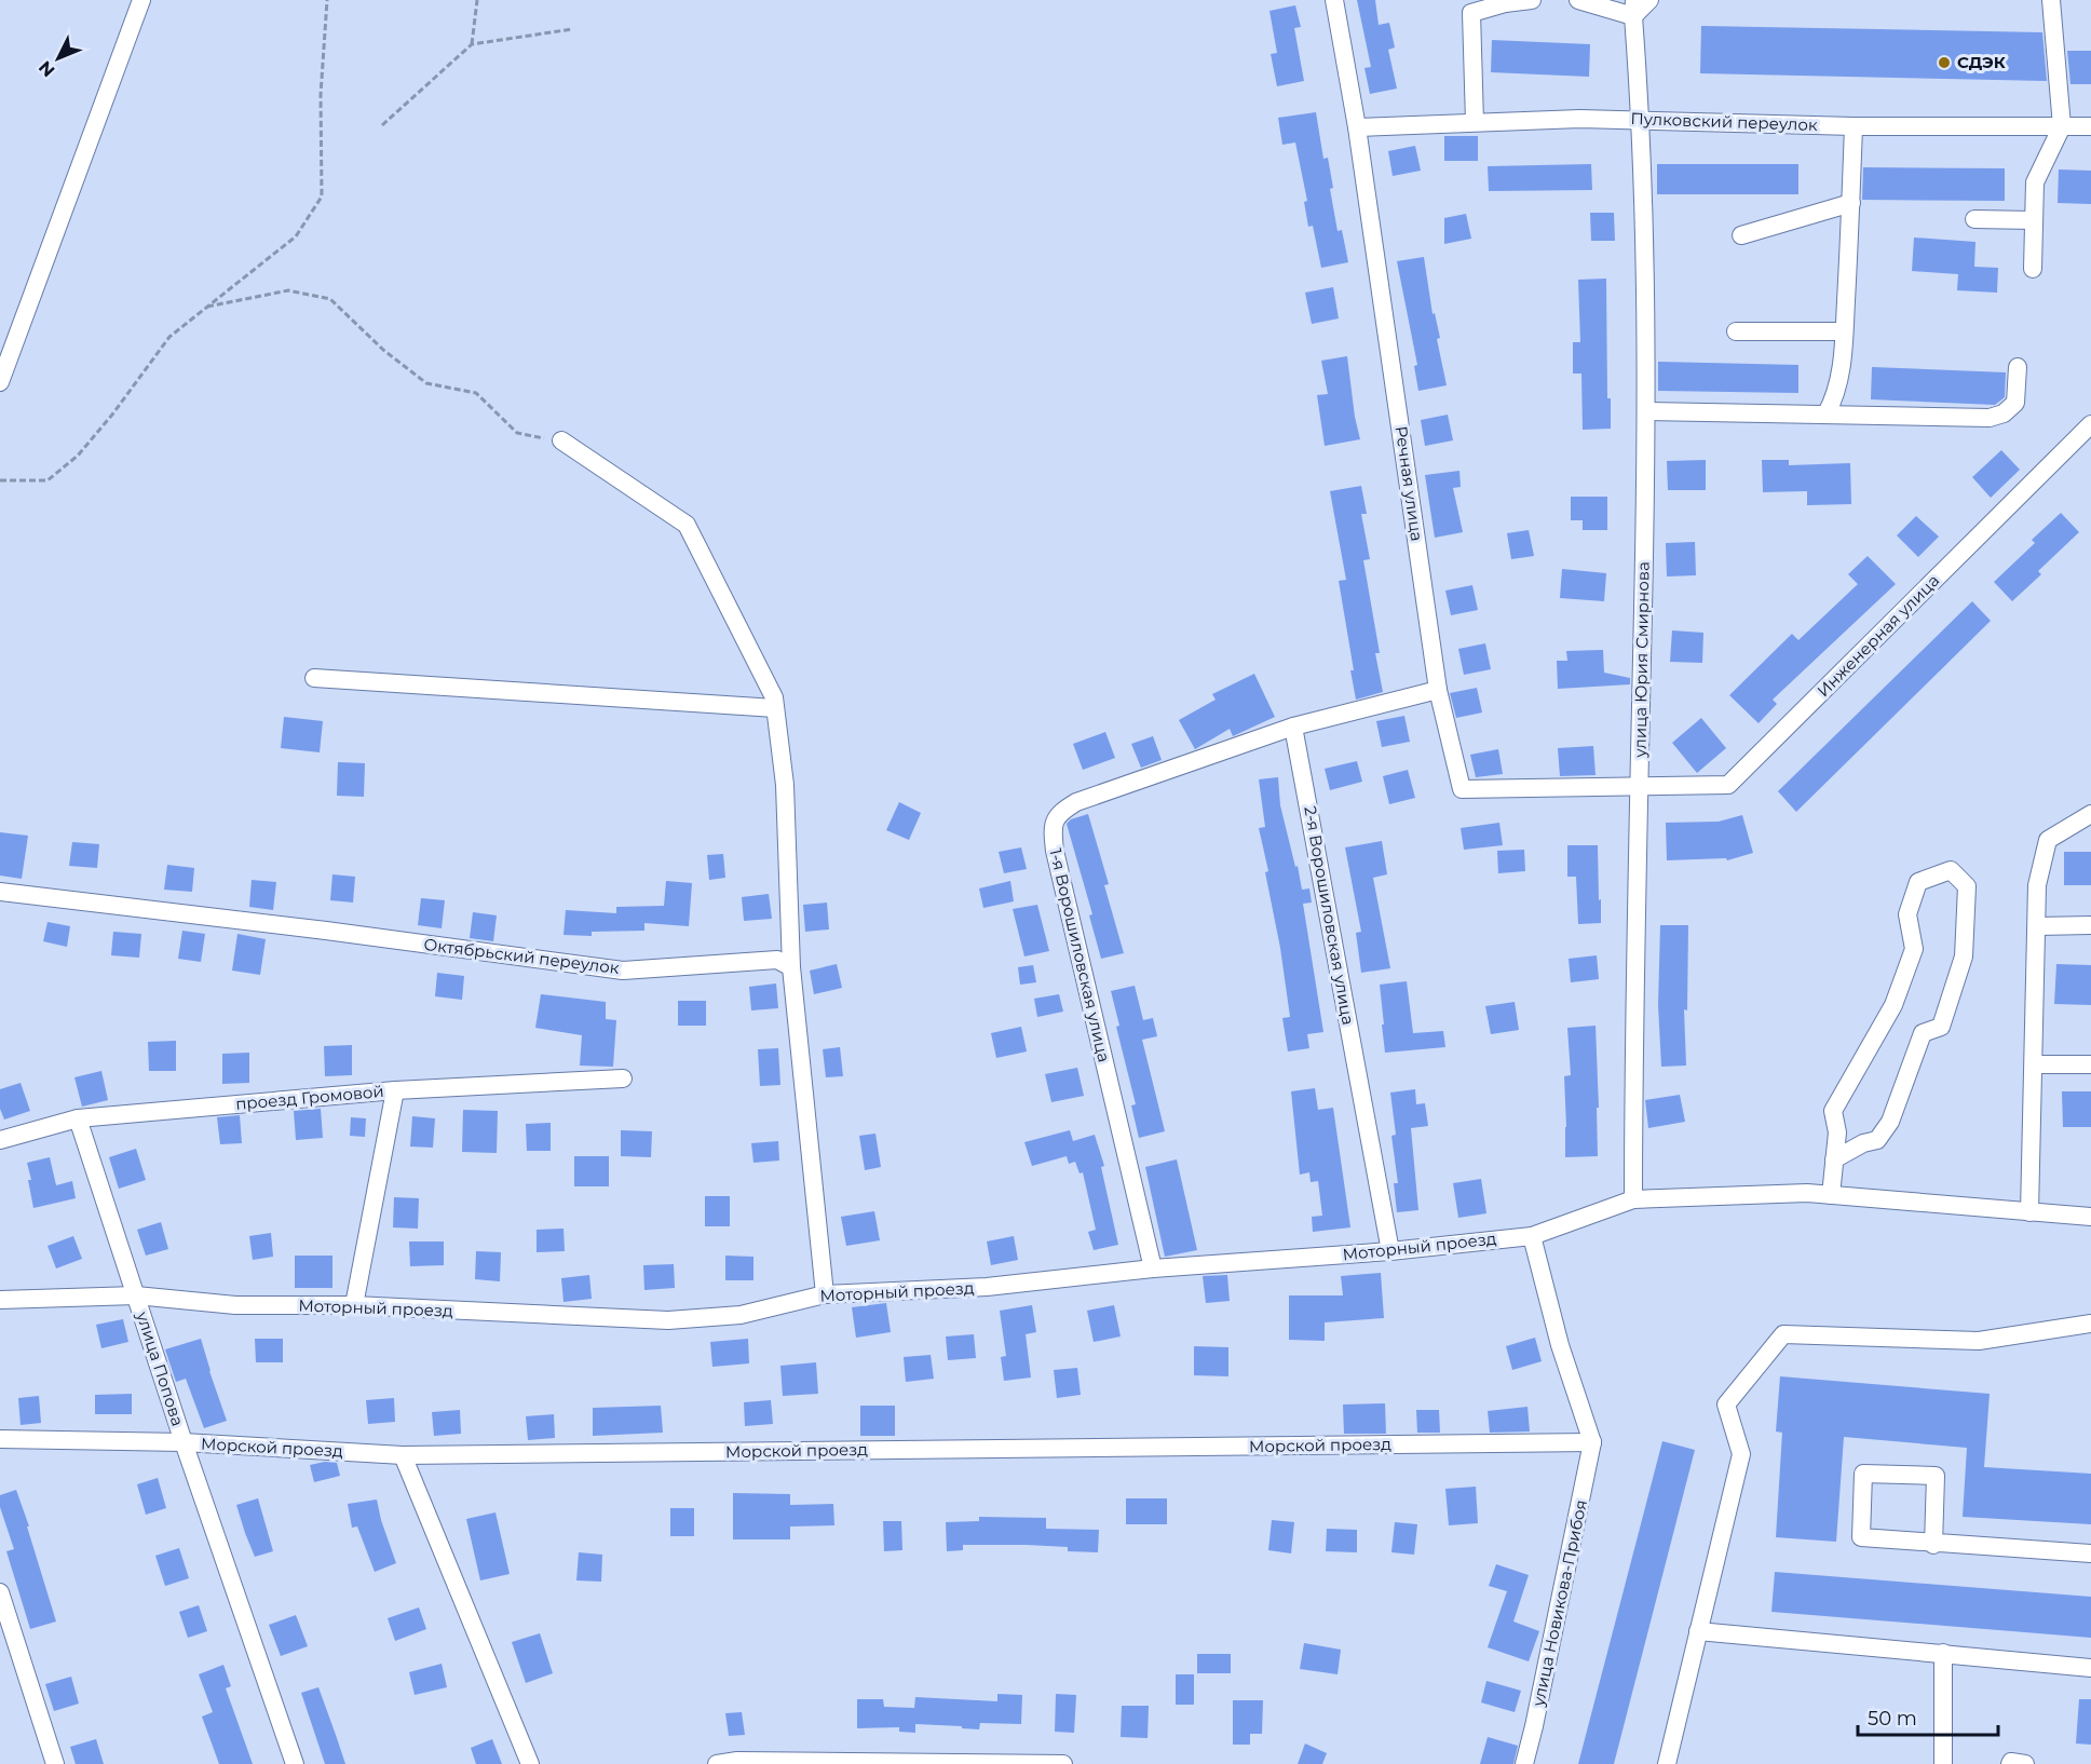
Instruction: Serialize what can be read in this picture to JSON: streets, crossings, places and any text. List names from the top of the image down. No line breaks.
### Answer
{"streets":{"street":["Пулковский переулок","Речная улица","Инженерная улица","улица Юрия Смирнова","2-я Ворошиловская улица","1-я Ворошиловская улица","Октябрьский переулок","проезд Громовой","Моторный проезд","улица Попова","Морской проезд","улица Новикова-Прибоя"]},"crossings":[["Пулковский переулок","Речная улица"],["Пулковский переулок","улица Юрия Смирнова"],["Речная улица","Инженерная улица"],["Речная улица","улица Юрия Смирнова"],["Инженерная улица","улица Юрия Смирнова"],["улица Юрия Смирнова","Моторный проезд"],["2-я Ворошиловская улица","1-я Ворошиловская улица"],["2-я Ворошиловская улица","Моторный проезд"],["1-я Ворошиловская улица","Моторный проезд"],["проезд Громовой","улица Попова"],["Моторный проезд","улица Попова"],["улица Попова","Морской проезд"],["Морской проезд","улица Новикова-Прибоя"]],"places":["СДЭК"],"scale_bar":"50 m","north":"bottom left"}
